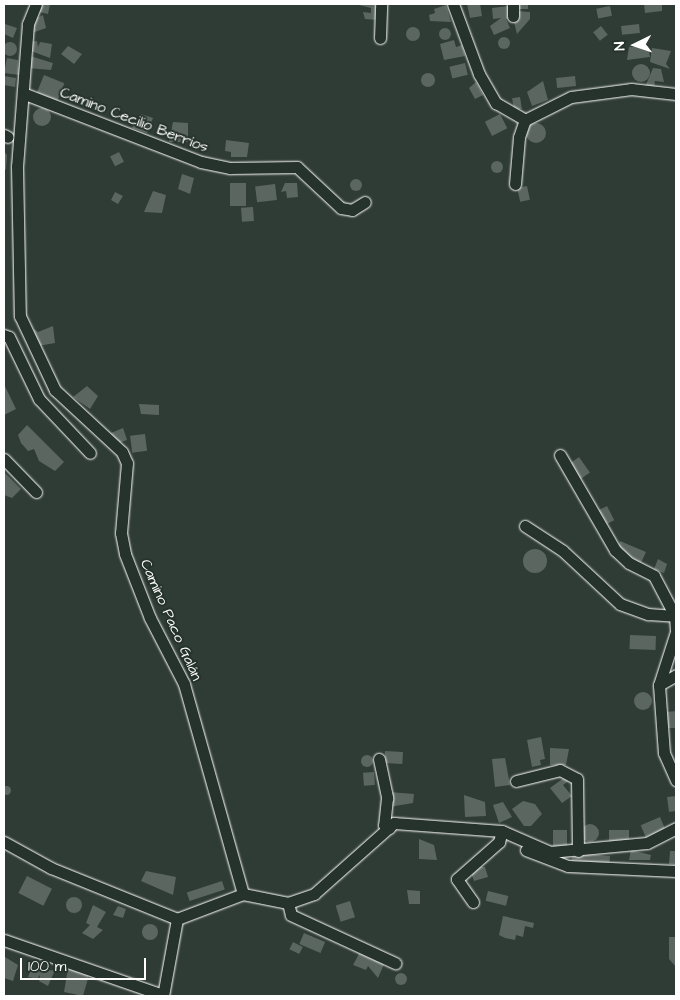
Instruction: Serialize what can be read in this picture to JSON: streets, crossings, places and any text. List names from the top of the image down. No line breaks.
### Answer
{"streets":{"street":["Camino Cecilio Berríos","Camino Paco Galán"]},"crossings":[["Camino Cecilio Berríos","Camino Paco Galán"]],"scale_bar":"100 m","north":"left"}
